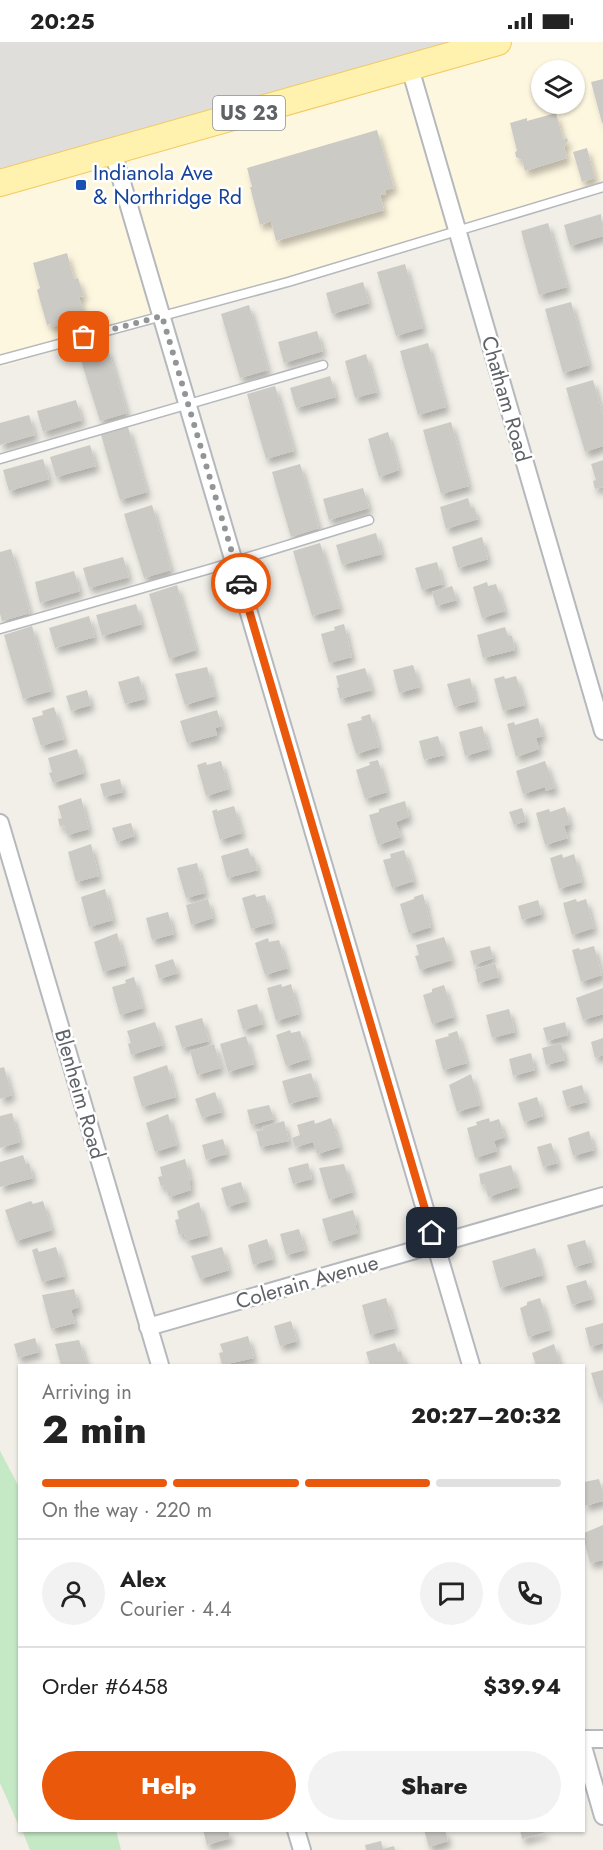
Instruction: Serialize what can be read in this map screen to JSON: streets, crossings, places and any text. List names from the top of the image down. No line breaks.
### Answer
{"streets":{"main road":["US 23"],"street":["Chatham Road","Blenheim Road","Colerain Avenue"]},"crossings":[["US 23","Chatham Road"],["Blenheim Road","Colerain Avenue"]],"places":{"transit":["Indianola Ave & Northridge Rd"]},"page":{"status":"20:25","heading":["2 min","Arriving in","20:27–20:32"],"panel":["Alex","Courier · 4.4","Order #6458","$39.94"],"bar":"On the way · 220 m","buttons":["Help","Share"]}}
